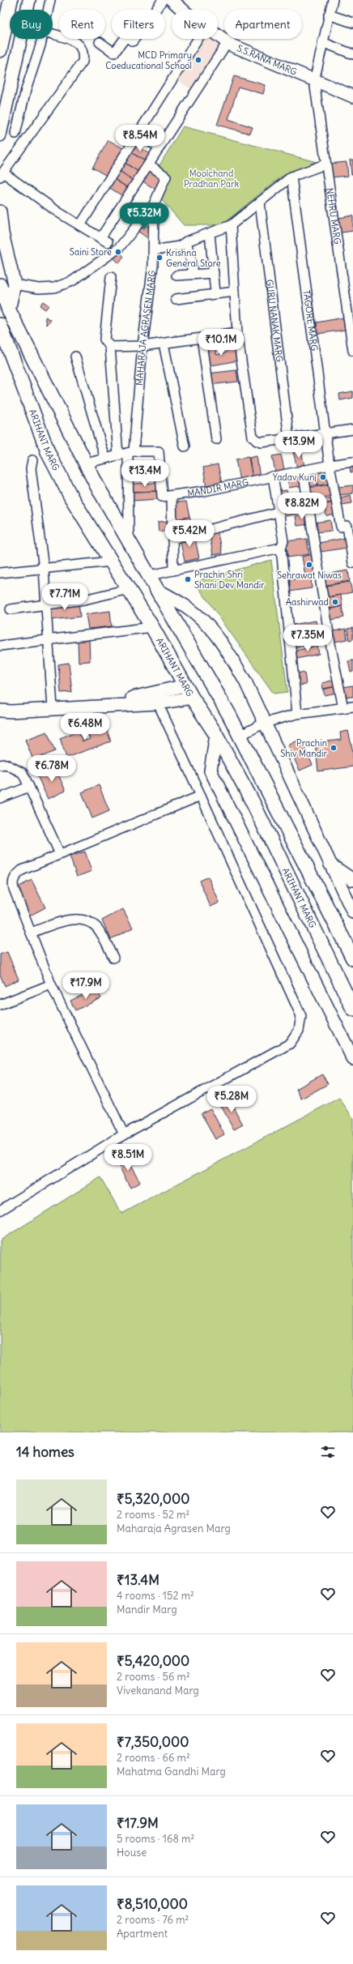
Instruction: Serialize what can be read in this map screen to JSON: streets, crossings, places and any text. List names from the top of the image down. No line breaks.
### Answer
{"streets":{"main road":["ARIHANT MARG"],"street":["S.S.RANA MARG","NEHRU MARG","GURU NANAK MARG","TAGORE MARG","MAHARAJA AGRASEN MARG","MANDIR MARG"]},"crossings":[["S.S.RANA MARG","NEHRU MARG"],["TAGORE MARG","MANDIR MARG"]],"parks":["Moolchand Pradhan Park"],"places":["MCD Primary Coeducational School","Saini Store","Krishna General Store","Yadav Kunj","Sehrawat Niwas","Prachin Shri Shani Dev Mandir","Aashirwad","Prachin Shiv Mandir"],"page":{"chip":["Buy","Rent","Filters","New","Apartment"],"price":["₹8.54M","₹5.32M","₹10.1M","₹13.9M","₹13.4M","₹8.82M","₹5.42M","₹7.71M","₹7.35M","₹6.48M","₹6.78M","₹17.9M","₹5.28M","₹8.51M"],"heading":"14 homes","list":[{"name":"₹5,320,000","note":"2 rooms · 52 m² · Maharaja Agrasen Marg"},{"name":"₹13.4M","note":"4 rooms · 152 m² · Mandir Marg"},{"name":"₹5,420,000","note":"2 rooms · 56 m² · Vivekanand Marg"},{"name":"₹7,350,000","note":"2 rooms · 66 m² · Mahatma Gandhi Marg"},{"name":"₹17.9M","note":"5 rooms · 168 m² · House"},{"name":"₹8,510,000","note":"2 rooms · 76 m² · Apartment"}]}}
